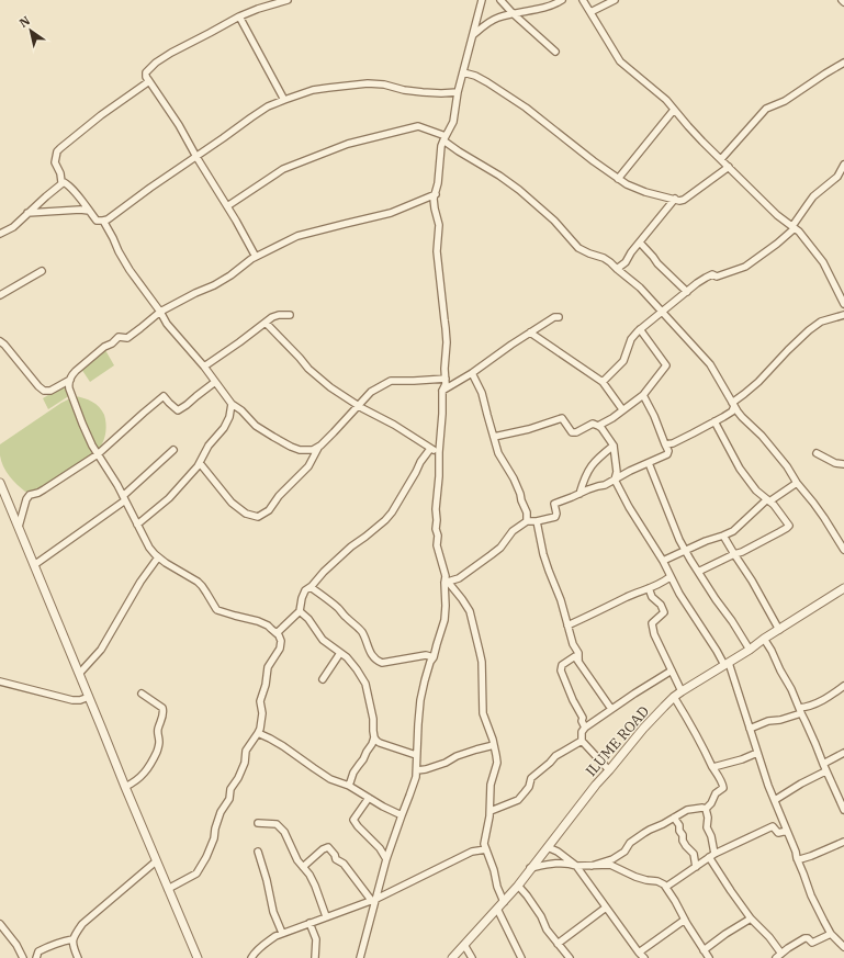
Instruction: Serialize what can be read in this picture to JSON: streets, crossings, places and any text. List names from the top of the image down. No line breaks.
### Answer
{"streets":{"street":["ILUME ROAD"]},"north":"top left"}
